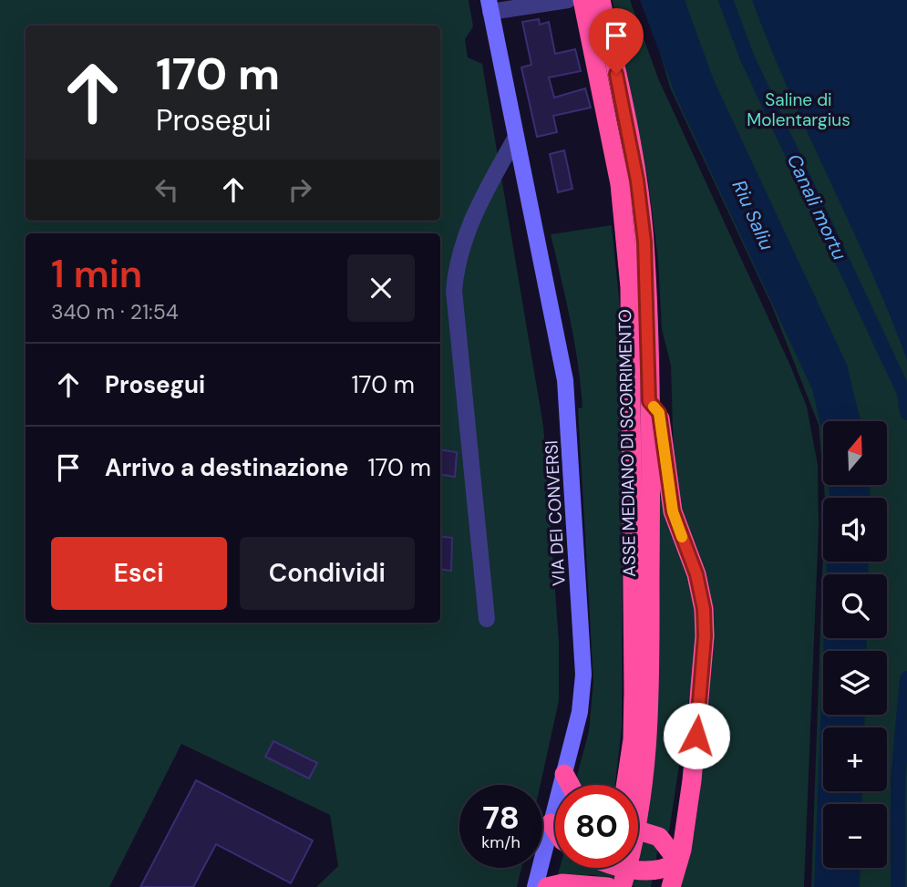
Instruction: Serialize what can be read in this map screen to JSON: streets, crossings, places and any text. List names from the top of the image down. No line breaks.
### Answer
{"streets":{"highway":["ASSE MEDIANO DI SCORRIMENTO"],"street":["VIA DEI CONVERSI"]},"water":["Canali mortu","Riu Saliu"],"parks":["Saline di Molentargius"],"north":"top","page":{"turn":["170 m","Prosegui"],"heading":["1 min","340 m · 21:54"],"list":[{"name":"Prosegui","value":"170 m"},{"name":"Arrivo a destinazione","value":"170 m"}],"map_buttons":["+","−"],"buttons":["Esci","Condividi"],"speed":"78 km/h","limit":"80"}}
